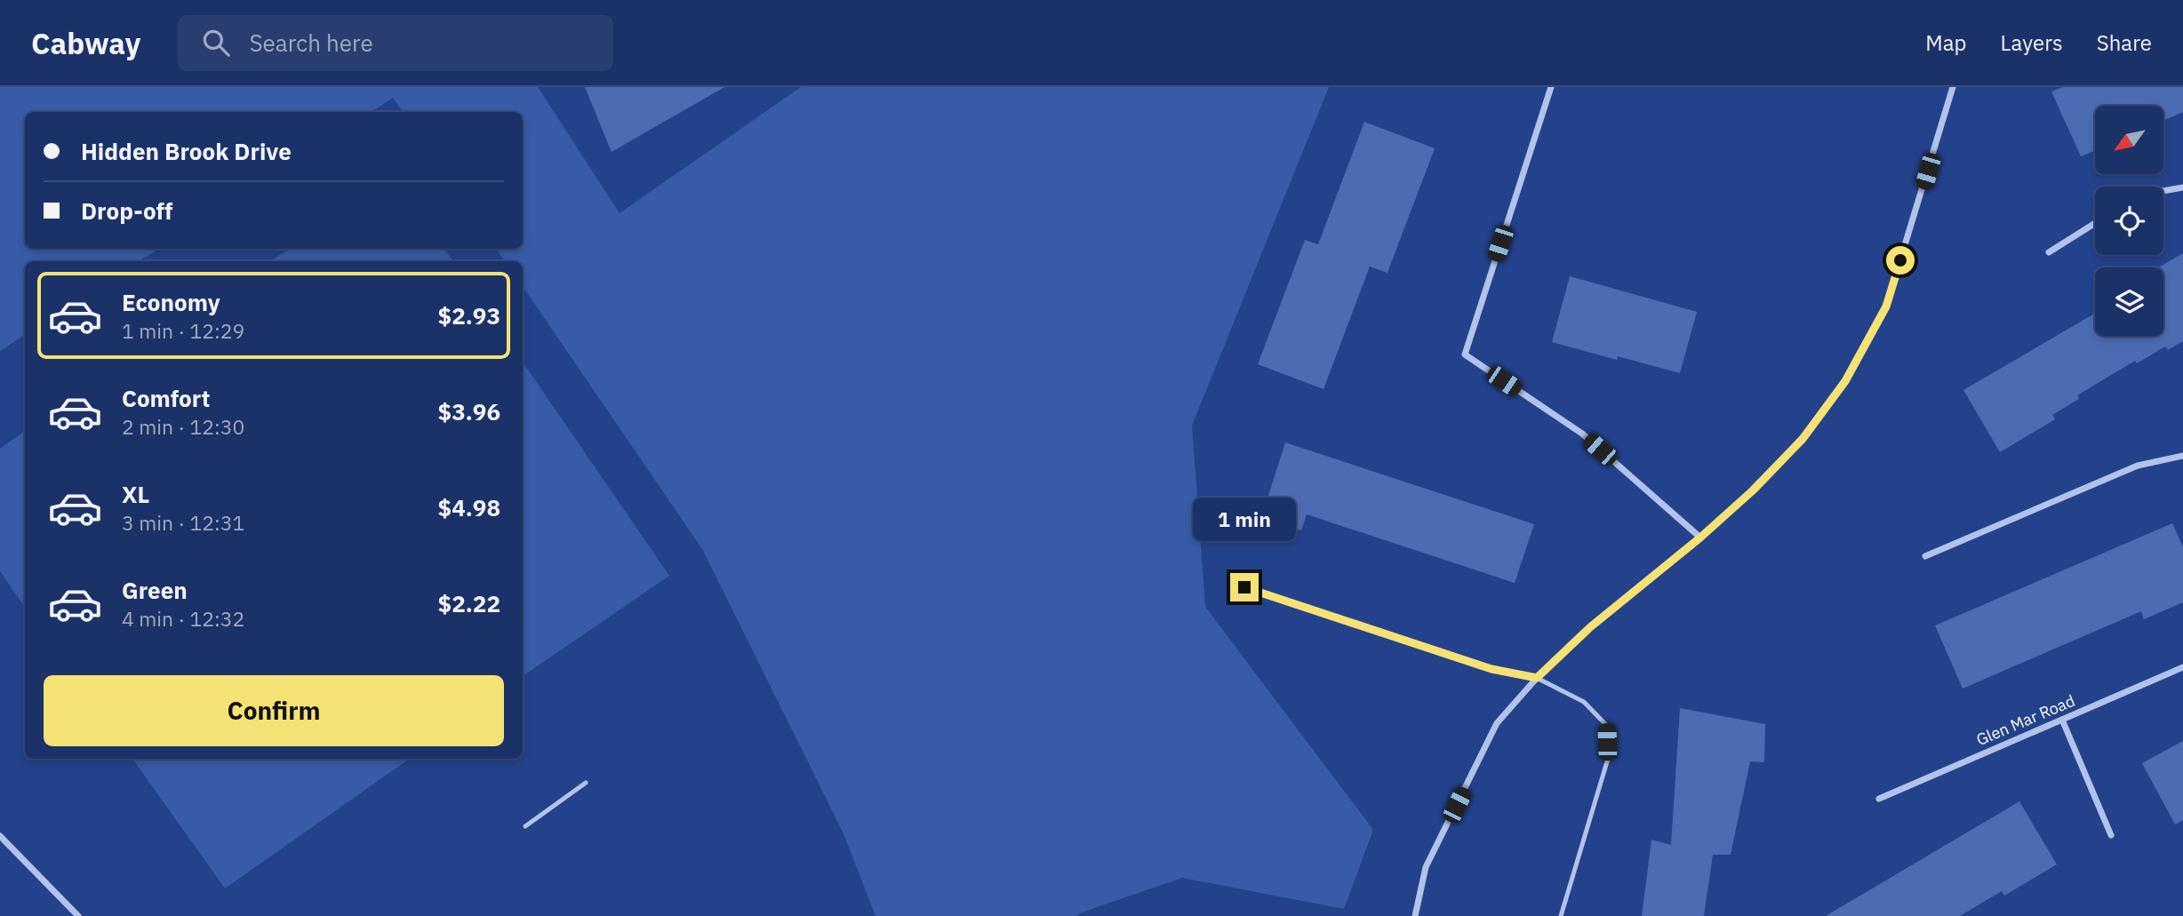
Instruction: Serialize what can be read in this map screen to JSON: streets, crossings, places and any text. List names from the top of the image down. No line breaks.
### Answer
{"streets":{"street":["Glen Mar Road"]},"north":"bottom left","page":{"header":"Cabway","search":"Search here","nav":["Map","Layers","Share"],"banner":["Hidden Brook Drive","Drop-off"],"list":[{"name":"Economy","note":"1 min · 12:29","value":"$2.93"},{"name":"Comfort","note":"2 min · 12:30","value":"$3.96"},{"name":"XL","note":"3 min · 12:31","value":"$4.98"},{"name":"Green","note":"4 min · 12:32","value":"$2.22"}],"bubble":"1 min","buttons":"Confirm"}}
